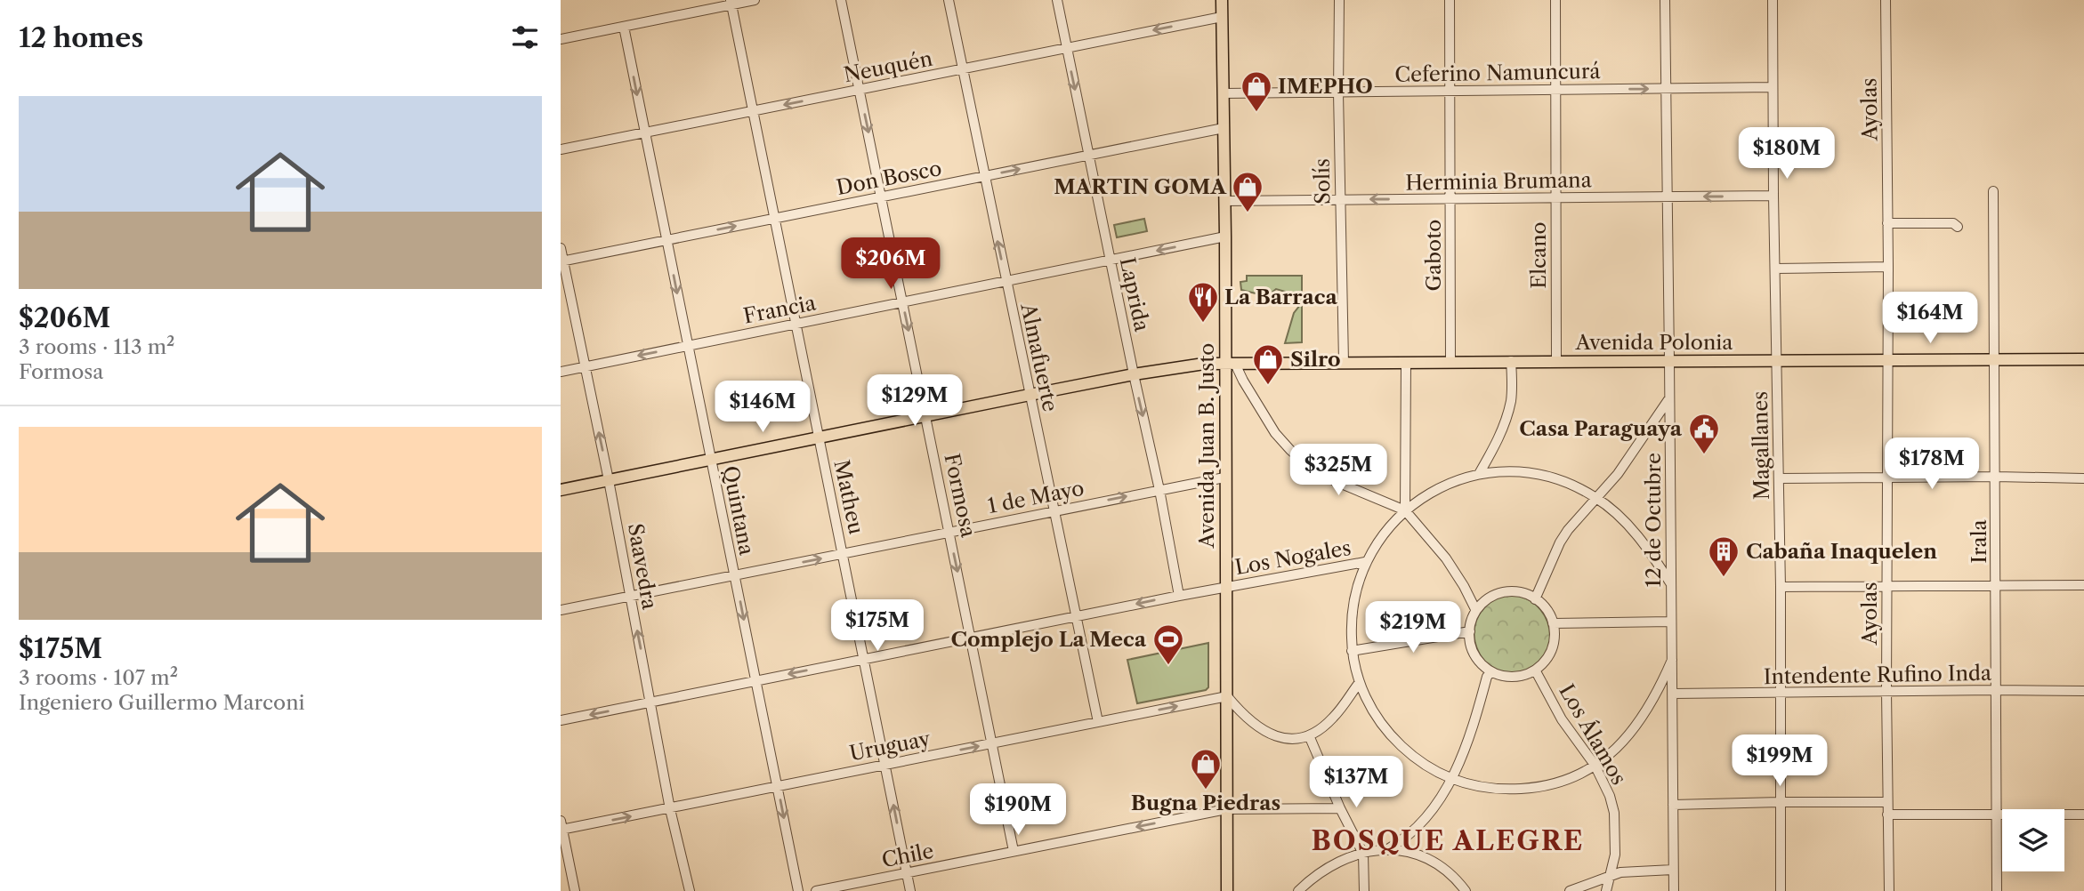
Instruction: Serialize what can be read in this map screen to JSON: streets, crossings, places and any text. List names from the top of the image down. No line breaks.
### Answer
{"streets":{"main road":["Avenida Polonia","Avenida Juan B. Justo"],"street":["Neuquén","Ceferino Namuncurá","Ayolas","Don Bosco","Solís","Herminia Brumana","Gaboto","Elcano","Laprida","Francia","Almafuerte","Magallanes","Formosa","Matheu","1 de Mayo","Quintana","12 de Octubre","Irala","Los Nogales","Saavedra","Intendente Rufino Inda","Los Álamos","Uruguay","Chile"]},"crossings":[["Neuquén","Laprida"],["Neuquén","Almafuerte"],["Neuquén","Avenida Juan B. Justo"],["Neuquén","Formosa"],["Neuquén","Matheu"],["Neuquén","Quintana"],["Ceferino Namuncurá","Solís"],["Ceferino Namuncurá","Gaboto"],["Ceferino Namuncurá","Elcano"],["Ceferino Namuncurá","Avenida Juan B. Justo"],["Ceferino Namuncurá","Magallanes"],["Ceferino Namuncurá","12 de Octubre"],["Ayolas","Avenida Polonia"],["Ayolas","Intendente Rufino Inda"],["Don Bosco","Laprida"],["Don Bosco","Almafuerte"],["Don Bosco","Avenida Juan B. Justo"],["Don Bosco","Formosa"],["Don Bosco","Matheu"],["Don Bosco","Quintana"],["Don Bosco","Saavedra"],["Solís","Herminia Brumana"],["Solís","Avenida Polonia"],["Herminia Brumana","Gaboto"],["Herminia Brumana","Elcano"],["Herminia Brumana","Avenida Juan B. Justo"],["Herminia Brumana","Magallanes"],["Herminia Brumana","12 de Octubre"],["Gaboto","Avenida Polonia"],["Elcano","Avenida Polonia"],["Laprida","Francia"],["Laprida","Avenida Polonia"],["Laprida","1 de Mayo"],["Laprida","Los Nogales"],["Francia","Almafuerte"],["Francia","Avenida Juan B. Justo"],["Francia","Formosa"],["Francia","Matheu"],["Francia","Quintana"],["Francia","Saavedra"],["Avenida Polonia","Almafuerte"],["Avenida Polonia","Avenida Juan B. Justo"],["Avenida Polonia","Magallanes"],["Avenida Polonia","Formosa"],["Avenida Polonia","Matheu"],["Avenida Polonia","Quintana"],["Avenida Polonia","12 de Octubre"],["Avenida Polonia","Irala"],["Avenida Polonia","Saavedra"],["Almafuerte","1 de Mayo"],["Almafuerte","Los Nogales"],["Almafuerte","Uruguay"],["Avenida Juan B. Justo","1 de Mayo"],["Avenida Juan B. Justo","Los Nogales"],["Avenida Juan B. Justo","Uruguay"],["Avenida Juan B. Justo","Chile"],["Magallanes","Intendente Rufino Inda"],["Formosa","1 de Mayo"],["Formosa","Los Nogales"],["Formosa","Uruguay"],["Formosa","Chile"],["Matheu","1 de Mayo"],["Matheu","Los Nogales"],["Matheu","Uruguay"],["Matheu","Chile"],["1 de Mayo","Quintana"],["1 de Mayo","Saavedra"],["Quintana","Los Nogales"],["Quintana","Uruguay"],["12 de Octubre","Intendente Rufino Inda"],["Irala","Intendente Rufino Inda"],["Los Nogales","Saavedra"],["Saavedra","Uruguay"]],"one_way":["Neuquén","Herminia Brumana","Laprida","Formosa","Quintana","Los Nogales","Uruguay","Chile"],"districts":["BOSQUE ALEGRE"],"places":{"shop":["IMEPHO","MARTIN GOMA","Silro","Bugna Piedras"],"restaurant":["La Barraca"],"public building":["Casa Paraguaya"],"building":["Cabaña Inaquelen"],"sports":["Complejo La Meca"]},"page":{"heading":"12 homes","list":[{"name":"$206M","note":"3 rooms · 113 m² · Formosa"},{"name":"$175M","note":"3 rooms · 107 m² · Ingeniero Guillermo Marconi"}],"price":["$180M","$206M","$164M","$129M","$146M","$178M","$325M","$175M","$219M","$199M","$137M","$190M"]}}
